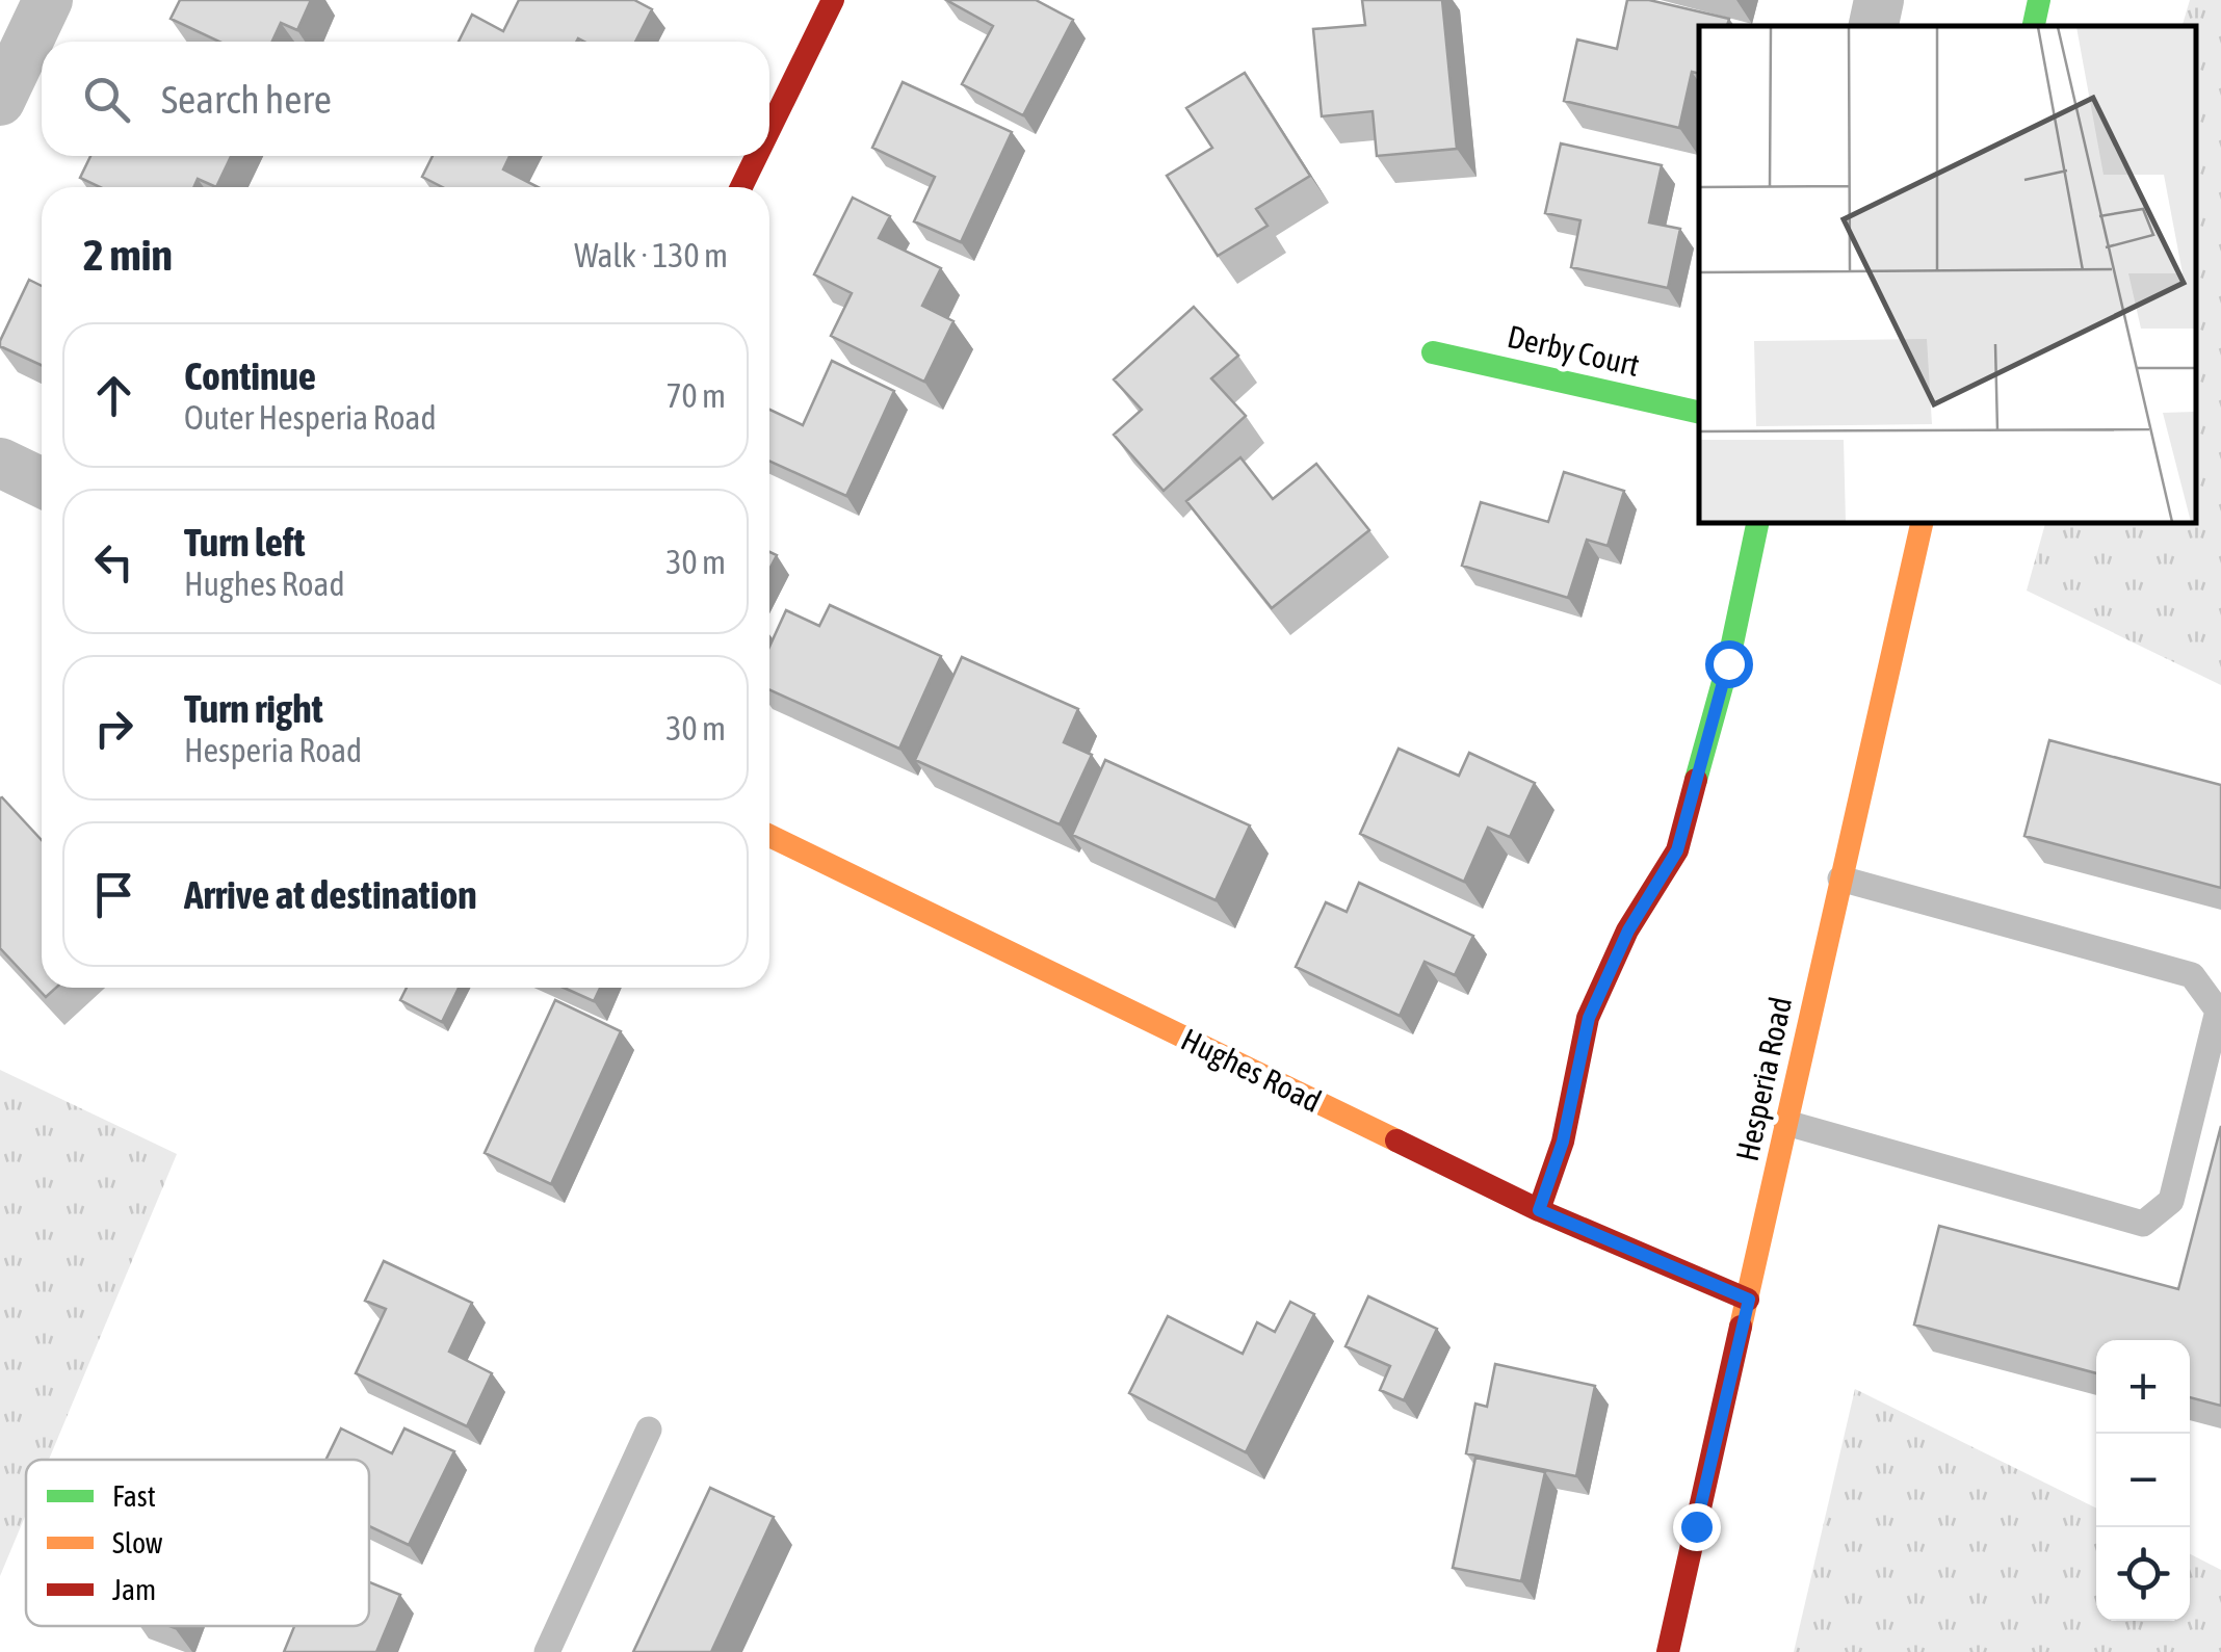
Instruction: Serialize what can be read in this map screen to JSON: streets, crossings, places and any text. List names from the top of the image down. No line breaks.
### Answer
{"streets":{"street":["Derby Court","Hughes Road","Hesperia Road"]},"crossings":[["Hughes Road","Hesperia Road"]],"legend":["Fast","Slow","Jam"],"page":{"search":"Search here","heading":["2 min","Walk · 130 m"],"list":[["Continue","Outer Hesperia Road","70 m"],["Turn left","Hughes Road","30 m"],["Turn right","Hesperia Road","30 m"],"Arrive at destination"],"map_buttons":["+","−"]}}
